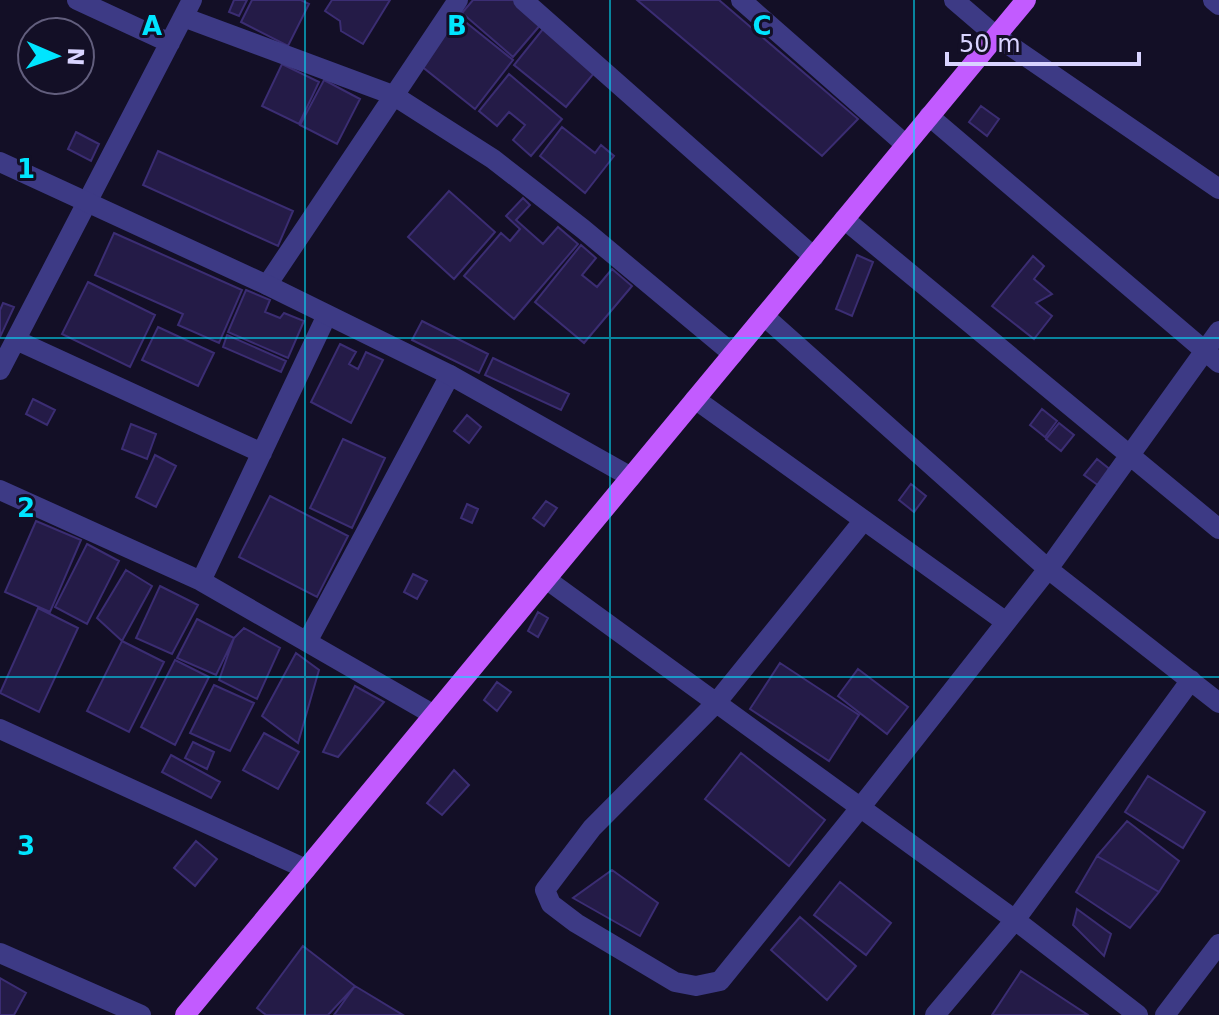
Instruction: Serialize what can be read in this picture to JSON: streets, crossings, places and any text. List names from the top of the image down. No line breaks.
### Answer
{"scale_bar":"50 m","north":"right","grid":{"columns":["A","B","C"],"rows":["1","2","3"]}}
